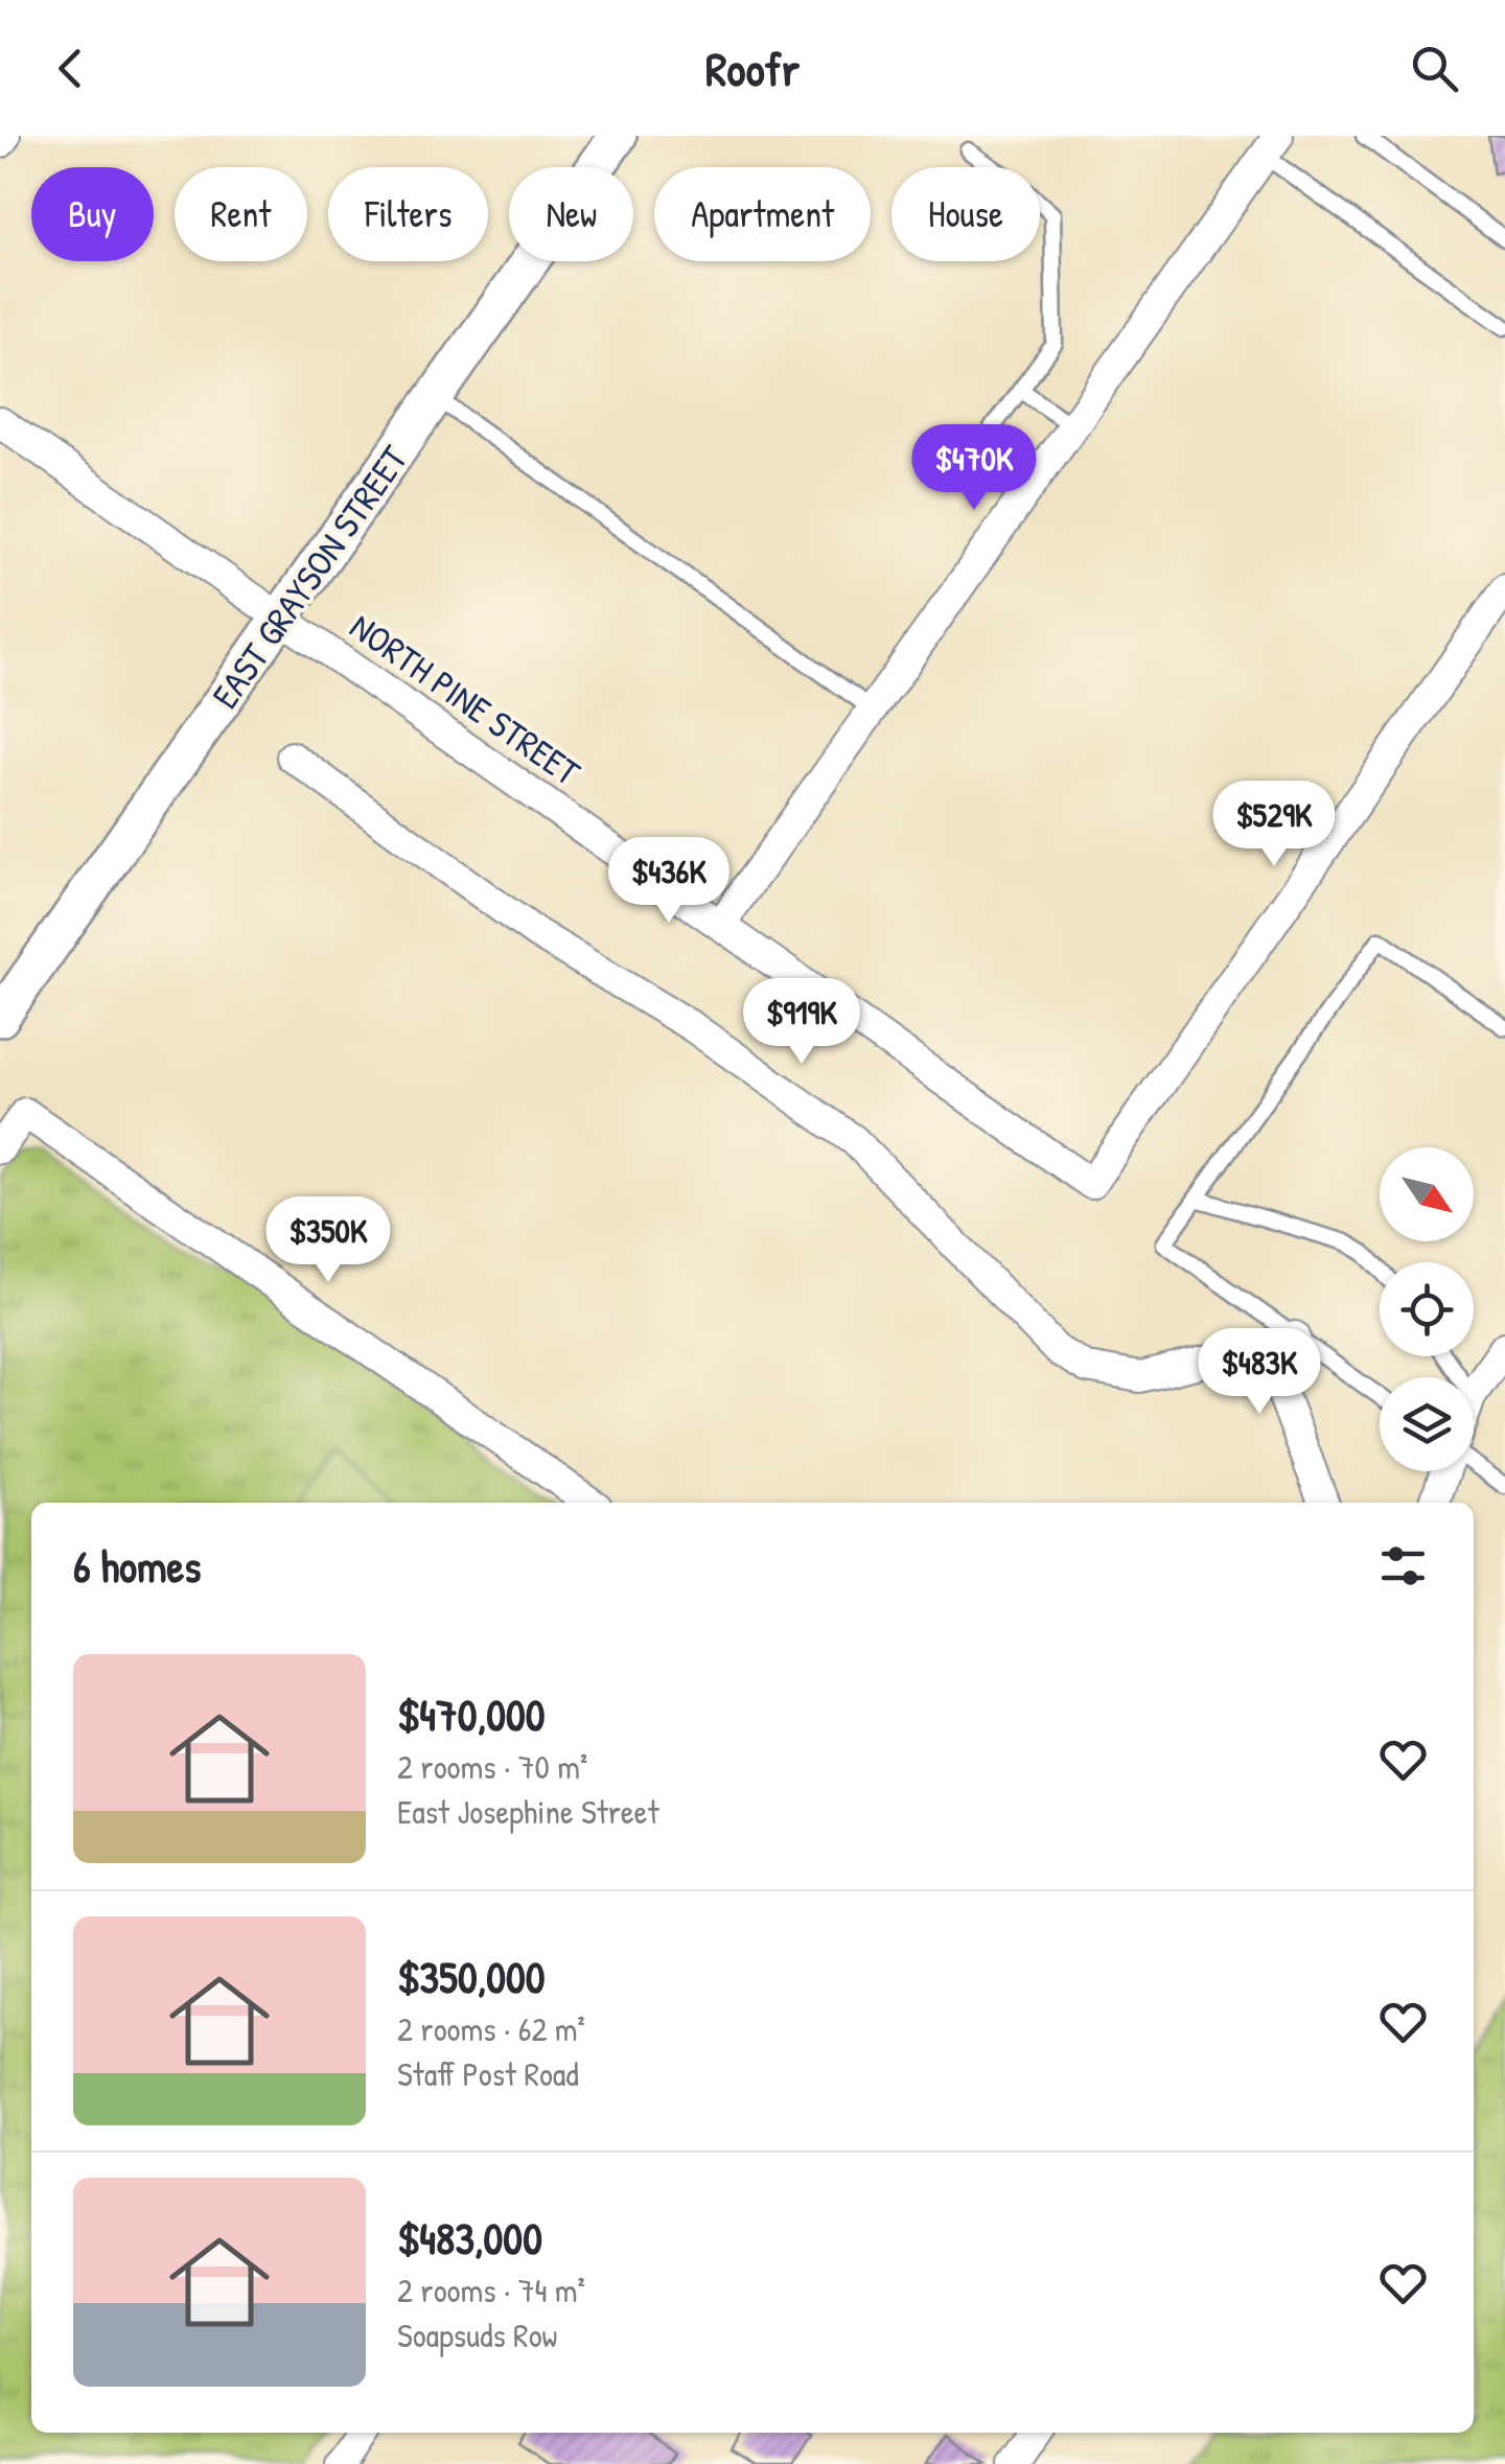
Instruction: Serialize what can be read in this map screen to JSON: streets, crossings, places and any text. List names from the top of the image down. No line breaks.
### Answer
{"streets":{"street":["EAST GRAYSON STREET","NORTH PINE STREET"]},"crossings":[["EAST GRAYSON STREET","NORTH PINE STREET"]],"north":"bottom right","page":{"header":"Roofr","chip":["Buy","Rent","Filters","New","Apartment","House"],"price":["$470K","$529K","$436K","$919K","$350K","$483K"],"heading":"6 homes","list":[{"name":"$470,000","note":"2 rooms · 70 m² · East Josephine Street"},{"name":"$350,000","note":"2 rooms · 62 m² · Staff Post Road"},{"name":"$483,000","note":"2 rooms · 74 m² · Soapsuds Row"}]}}
